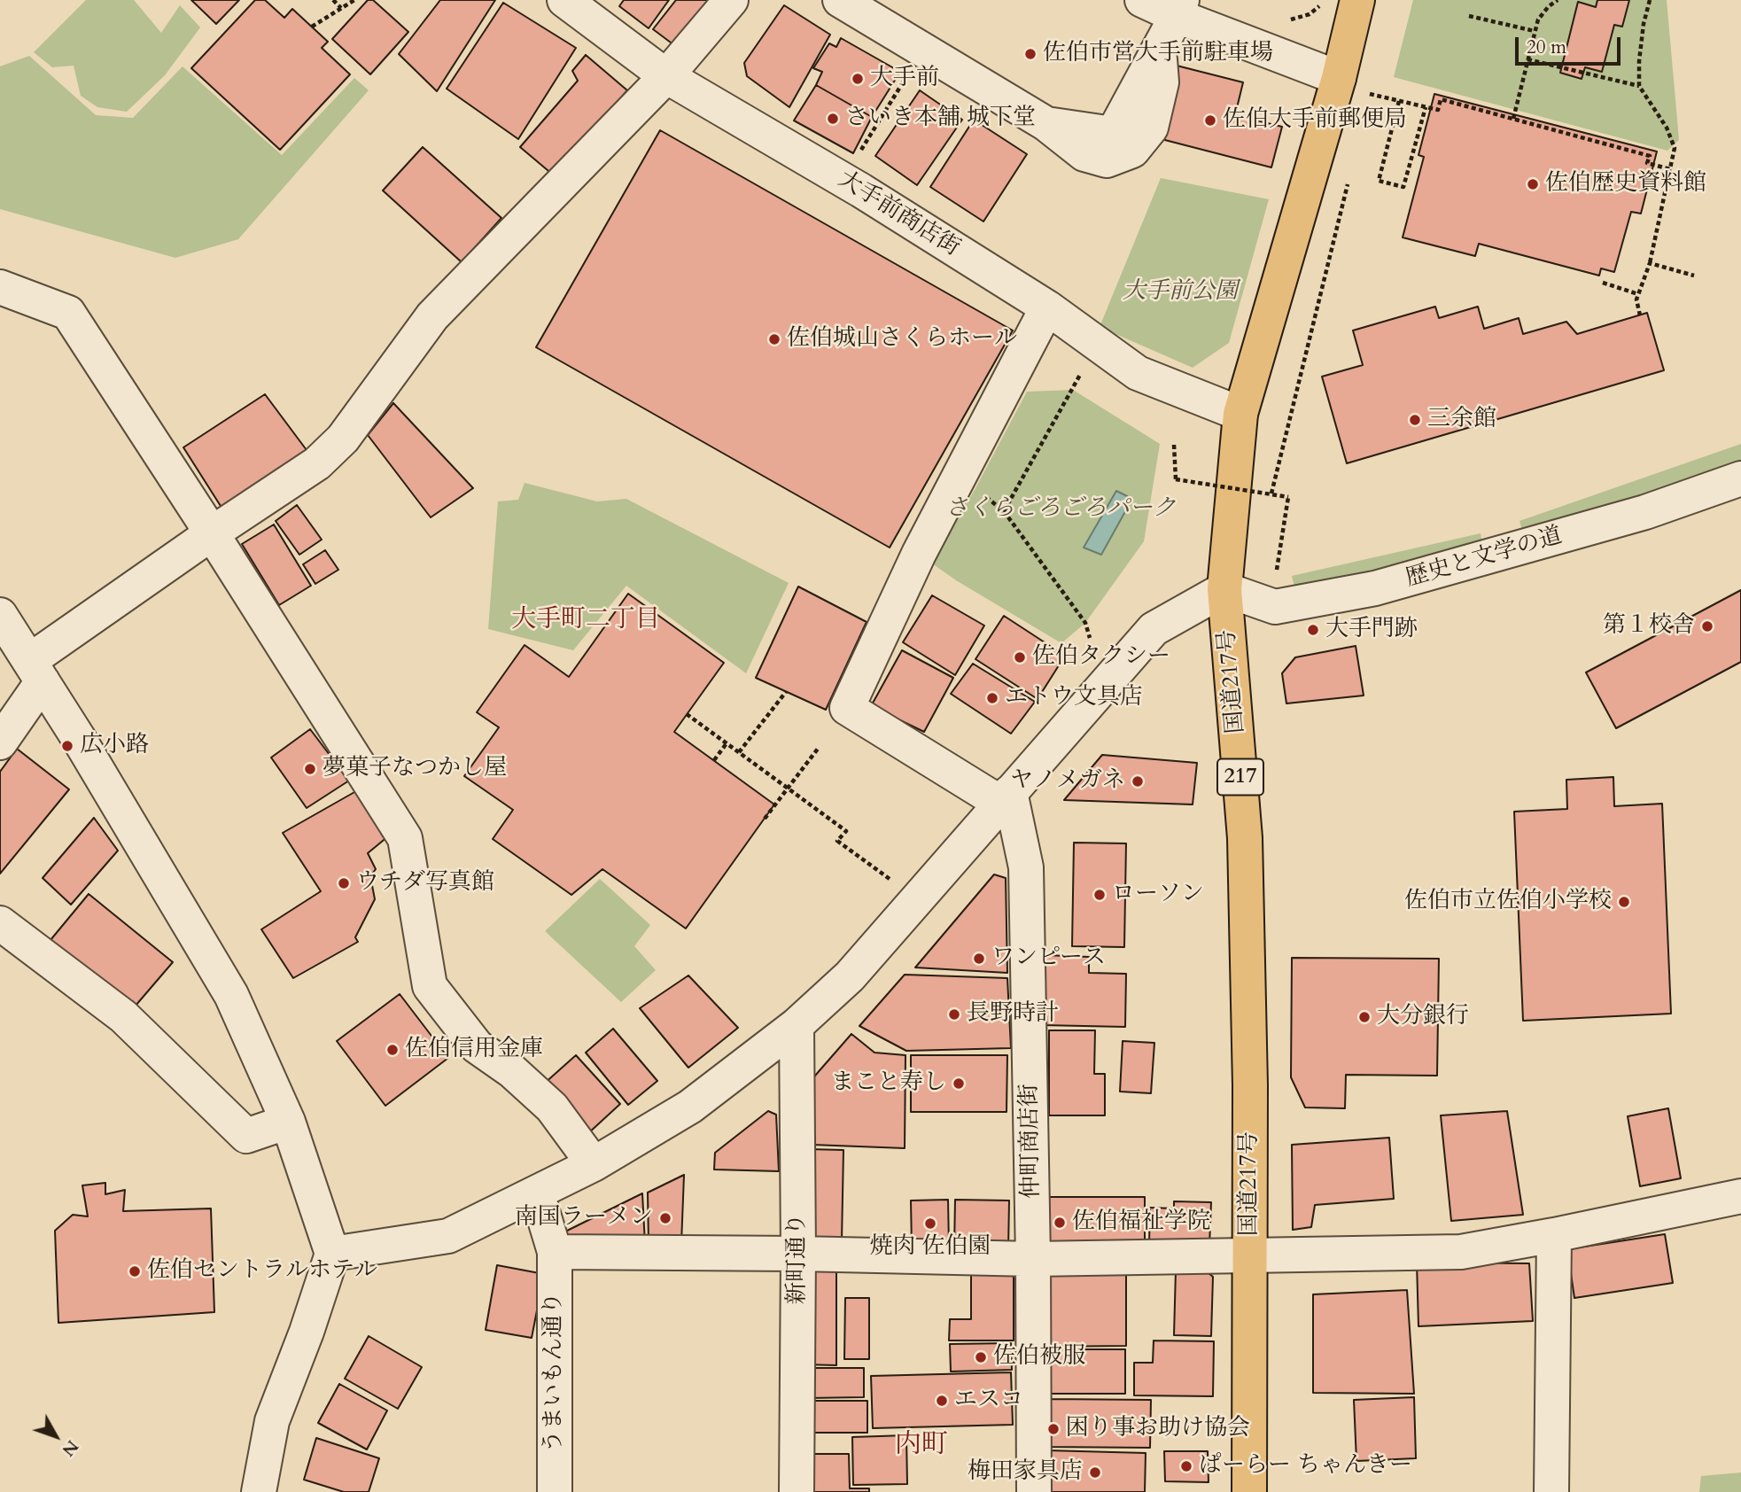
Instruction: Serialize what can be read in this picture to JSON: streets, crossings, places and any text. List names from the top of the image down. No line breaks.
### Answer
{"streets":{"highway":["国道217号","217"],"street":["大手前商店街","歴史と文学の道","仲町商店街","新町通り","うまいもん通り"]},"crossings":[["大手前商店街","国道217号"],["歴史と文学の道","国道217号"]],"districts":["大手町二丁目","内町"],"parks":["大手前公園","さくらごろごろパーク"],"places":["佐伯市営大手前駐車場","大手前","さいき本舗 城下堂","佐伯大手前郵便局","佐伯歴史資料館","佐伯城山さくらホール","三余館","第１校舎","大手門跡","佐伯タクシー","エトウ文具店","広小路","夢菓子なつかし屋","ヤノメガネ","ウチダ写真館","ローソン","佐伯市立佐伯小学校","ワンピース","長野時計","大分銀行","佐伯信用金庫","まこと寿し","南国ラーメン","佐伯福祉学院","焼肉 佐伯園","佐伯セントラルホテル","佐伯被服","エスコ","困り事お助け協会","ぱーらー ちゃんきー","梅田家具店"],"scale_bar":"20 m","north":"bottom right"}
